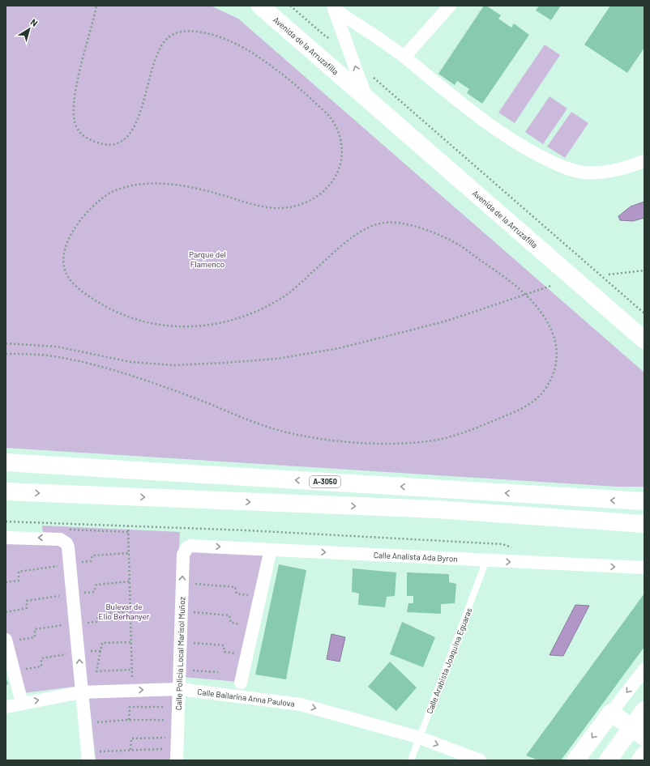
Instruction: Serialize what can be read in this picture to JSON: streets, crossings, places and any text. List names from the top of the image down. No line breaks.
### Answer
{"streets":{"main road":["Avenida de la Arruzafilla","A-3050"],"street":["Calle Analista Ada Byron","Calle Policía Local Marisol Muñoz","Calle Bailarina Anna Paulova"],"lane":["Calle Arabista Joaquina Eguaras"]},"crossings":[["Calle Analista Ada Byron","Calle Policía Local Marisol Muñoz"],["Calle Analista Ada Byron","Calle Arabista Joaquina Eguaras"],["Calle Policía Local Marisol Muñoz","Calle Bailarina Anna Paulova"],["Calle Arabista Joaquina Eguaras","Calle Bailarina Anna Paulova"]],"one_way":["Calle Analista Ada Byron","Calle Bailarina Anna Paulova"],"parks":["Parque del Flamenco","Bulevar de Elio Berhanyer"],"north":"top right"}
